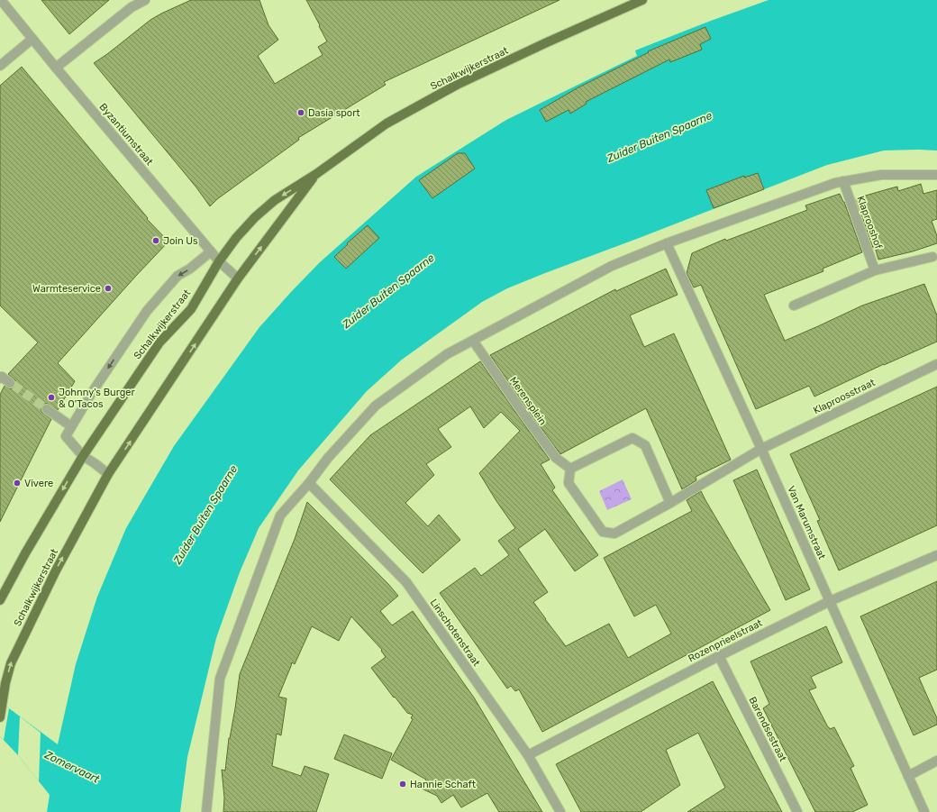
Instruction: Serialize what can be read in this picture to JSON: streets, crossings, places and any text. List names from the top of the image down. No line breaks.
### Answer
{"streets":{"main road":["Schalkwijkerstraat"],"street":["Byzantiumstraat","Klaprooshof","Klaproosstraat","Merensplein","Van Marumstraat","Linschotenstraat","Rozenprieelstraat","Barendsestraat"]},"crossings":[["Schalkwijkerstraat","Byzantiumstraat"],["Klaproosstraat","Van Marumstraat"],["Van Marumstraat","Rozenprieelstraat"],["Linschotenstraat","Rozenprieelstraat"],["Rozenprieelstraat","Barendsestraat"]],"water":["Zuider Buiten Spaarne","Zomervaart"],"places":["Dasia sport","Join Us","Warmteservice","Johnny's Burger & O'Tacos","Vivere","Hannie Schaft"]}
